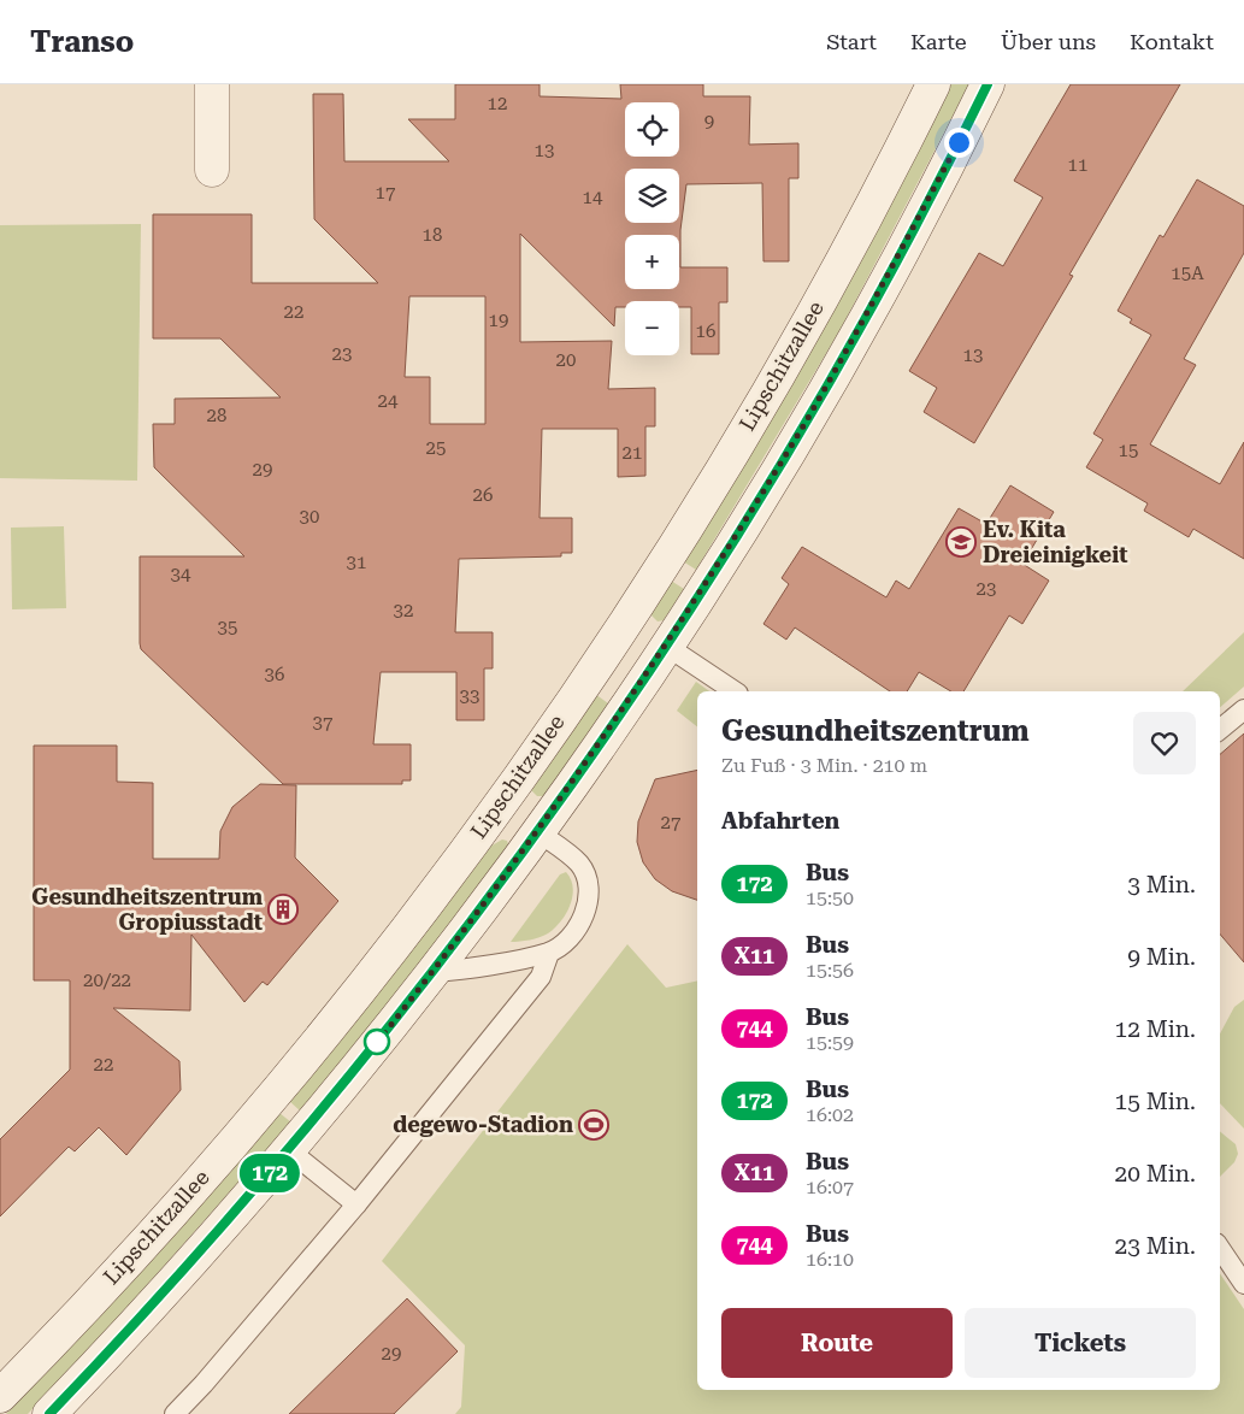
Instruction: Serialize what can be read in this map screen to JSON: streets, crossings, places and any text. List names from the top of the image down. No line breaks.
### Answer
{"streets":{"street":["Lipschitzallee"]},"places":{"school or university":["Ev. Kita Dreieinigkeit"],"building":["Gesundheitszentrum Gropiusstadt"],"sports":["degewo-Stadion"]},"lines":["bus line 172"],"house_numbers":["12","9","13","11","17","14","18","15A","22","19","16","23","13","20","24","28","25","15","21","29","26","30","31","34","23","32","35","36","33","37","27","20/22","22","29"],"page":{"header":"Transo","nav":["Start","Karte","Über uns","Kontakt"],"on_map":"172","map_buttons":["+","−"],"heading":[["Gesundheitszentrum","Zu Fuß · 3 Min. · 210 m"],"Abfahrten"],"list":[{"mark":"172","name":"Bus","note":"15:50","value":"3 Min."},{"mark":"X11","name":"Bus","note":"15:56","value":"9 Min."},{"mark":"744","name":"Bus","note":"15:59","value":"12 Min."},{"mark":"172","name":"Bus","note":"16:02","value":"15 Min."},{"mark":"X11","name":"Bus","note":"16:07","value":"20 Min."},{"mark":"744","name":"Bus","note":"16:10","value":"23 Min."}],"buttons":["Route","Tickets"]}}
